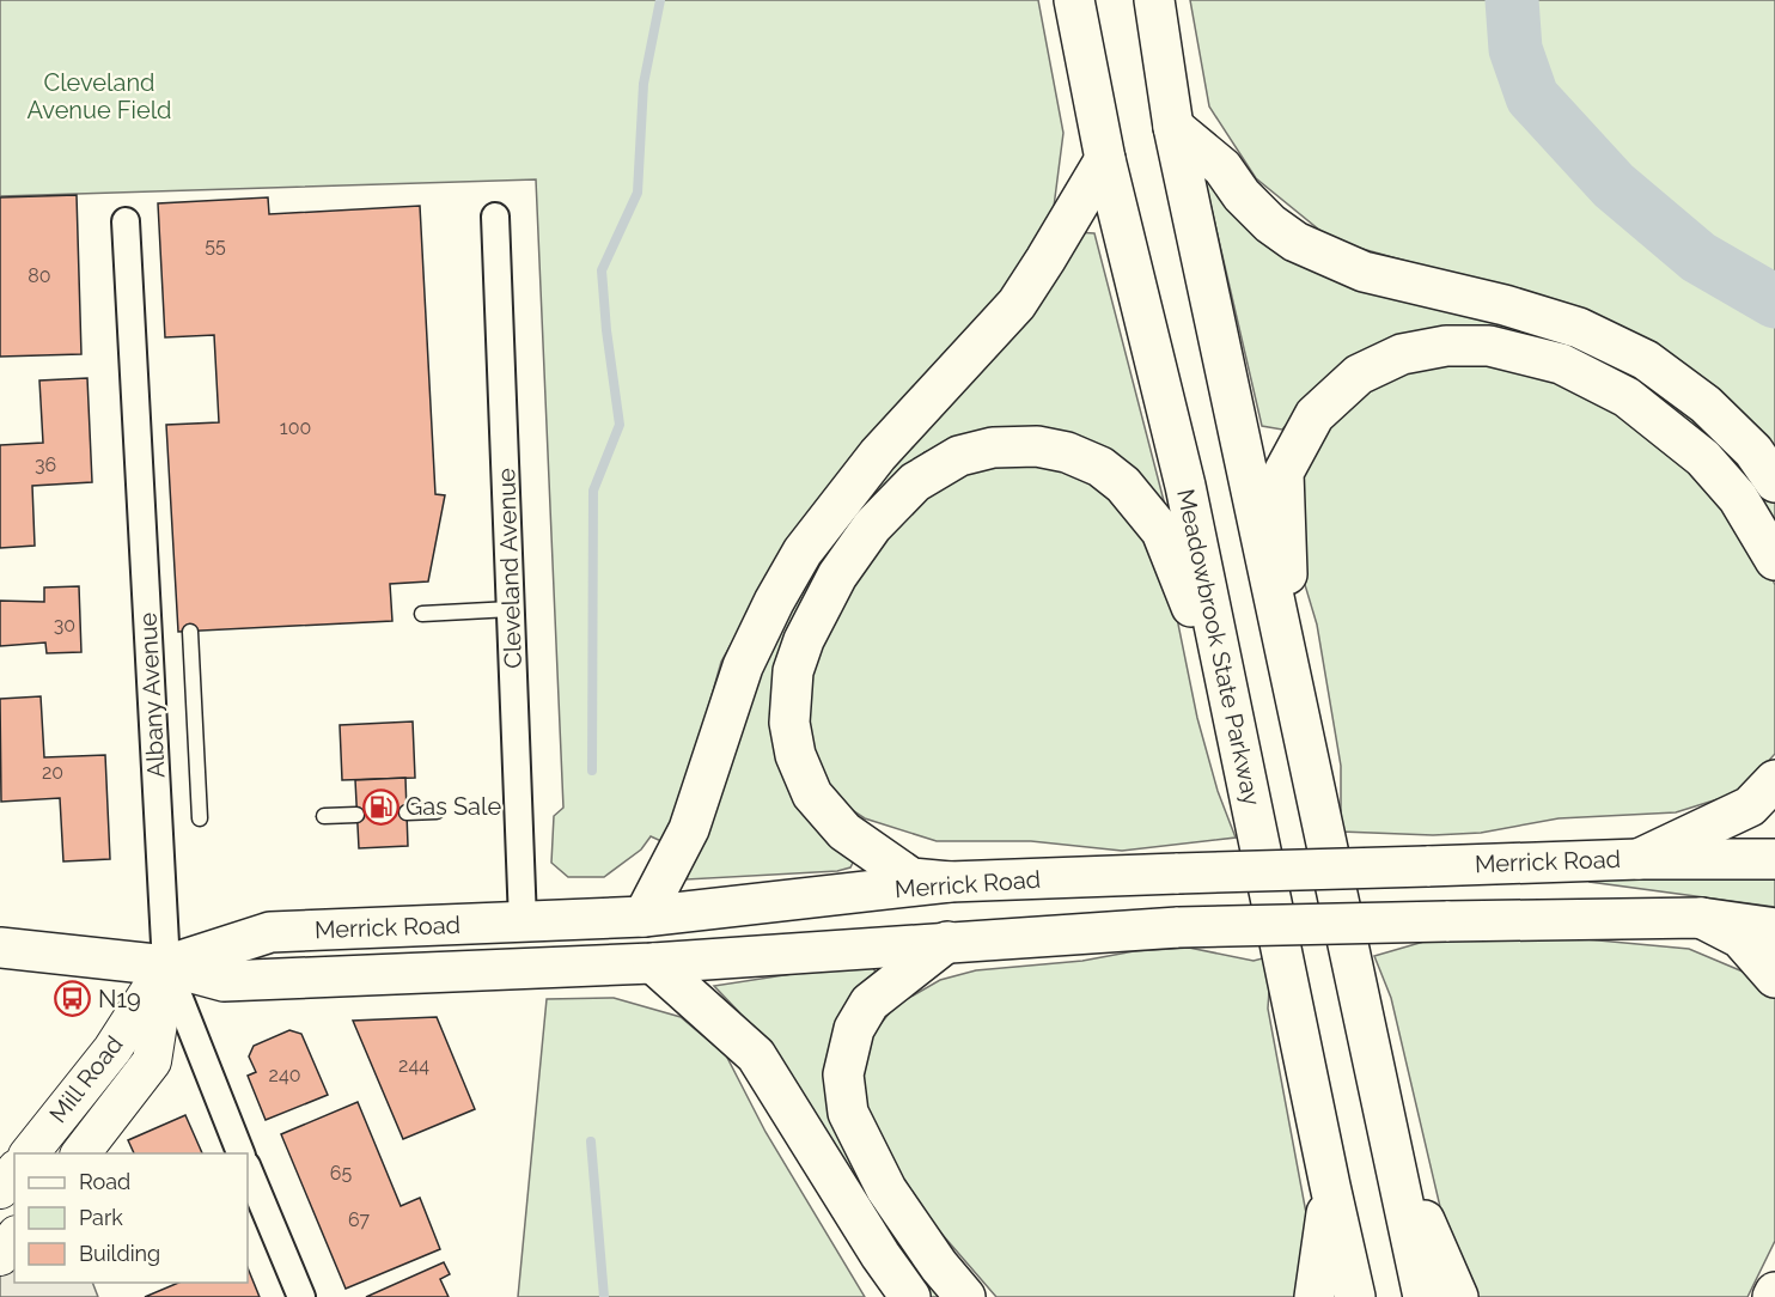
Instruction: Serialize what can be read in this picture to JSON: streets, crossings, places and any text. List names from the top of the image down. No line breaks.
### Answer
{"streets":{"main road":["Meadowbrook State Parkway","Merrick Road","Mill Road"],"street":["Cleveland Avenue","Albany Avenue"]},"crossings":[["Cleveland Avenue","Merrick Road"],["Albany Avenue","Merrick Road"],["Albany Avenue","Mill Road"],["Merrick Road","Mill Road"]],"parks":["Cleveland Avenue Field"],"places":{"fuel station":["Gas Sale"],"bus stop":["N19"]},"house_numbers":["55","80","100","36","30","20","244","240","65","67"],"legend":["Road","Park","Building"]}
